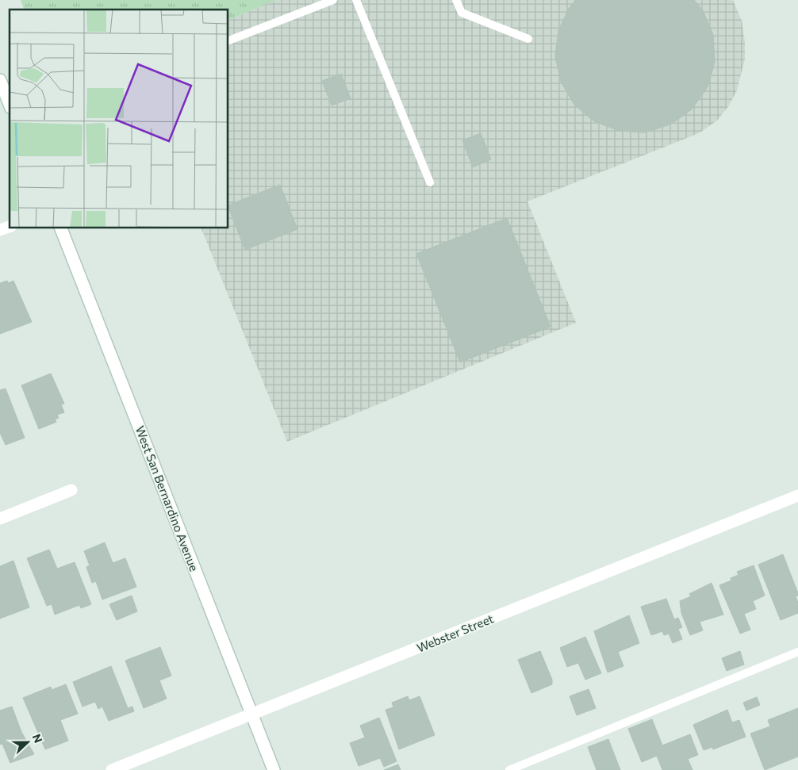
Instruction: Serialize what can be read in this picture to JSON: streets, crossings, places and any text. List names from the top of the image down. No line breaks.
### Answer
{"streets":{"street":["West San Bernardino Avenue","Webster Street"]},"crossings":[["West San Bernardino Avenue","Webster Street"]],"north":"right"}
